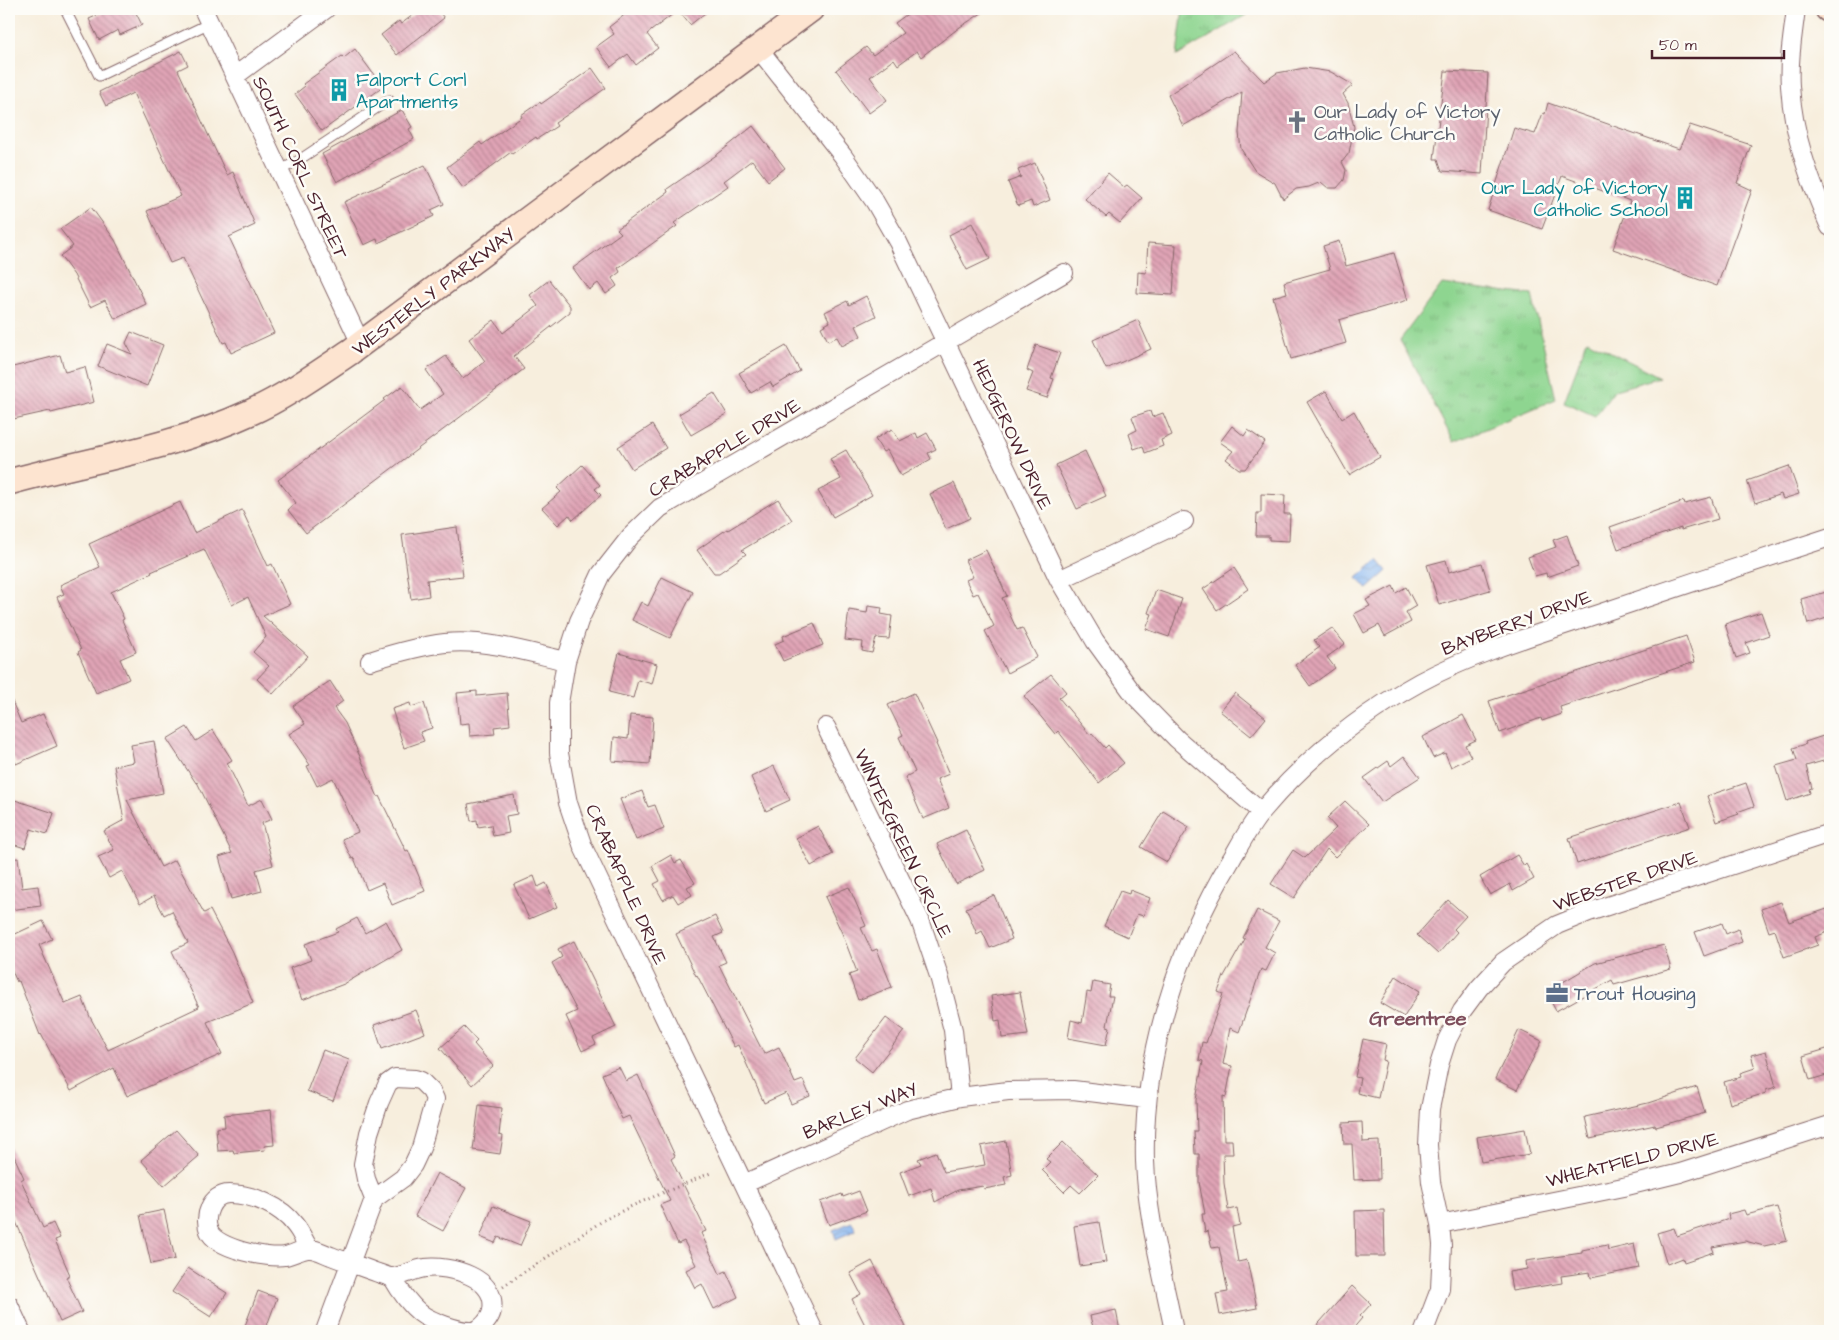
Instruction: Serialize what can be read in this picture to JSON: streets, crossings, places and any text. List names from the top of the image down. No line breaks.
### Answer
{"streets":{"main road":["WESTERLY PARKWAY"],"street":["SOUTH CORL STREET","HEDGEROW DRIVE","CRABAPPLE DRIVE","BAYBERRY DRIVE","WINTERGREEN CIRCLE","WEBSTER DRIVE","BARLEY WAY","WHEATFIELD DRIVE"]},"crossings":[["SOUTH CORL STREET","WESTERLY PARKWAY"],["WESTERLY PARKWAY","HEDGEROW DRIVE"],["HEDGEROW DRIVE","CRABAPPLE DRIVE"],["HEDGEROW DRIVE","BAYBERRY DRIVE"],["CRABAPPLE DRIVE","BARLEY WAY"],["BAYBERRY DRIVE","BARLEY WAY"],["WINTERGREEN CIRCLE","BARLEY WAY"],["WEBSTER DRIVE","WHEATFIELD DRIVE"]],"districts":["Greentree"],"places":{"building":["Falport Corl Apartments","Our Lady of Victory Catholic School"],"church":["Our Lady of Victory Catholic Church"],"office":["Trout Housing"]},"scale_bar":"50 m"}
